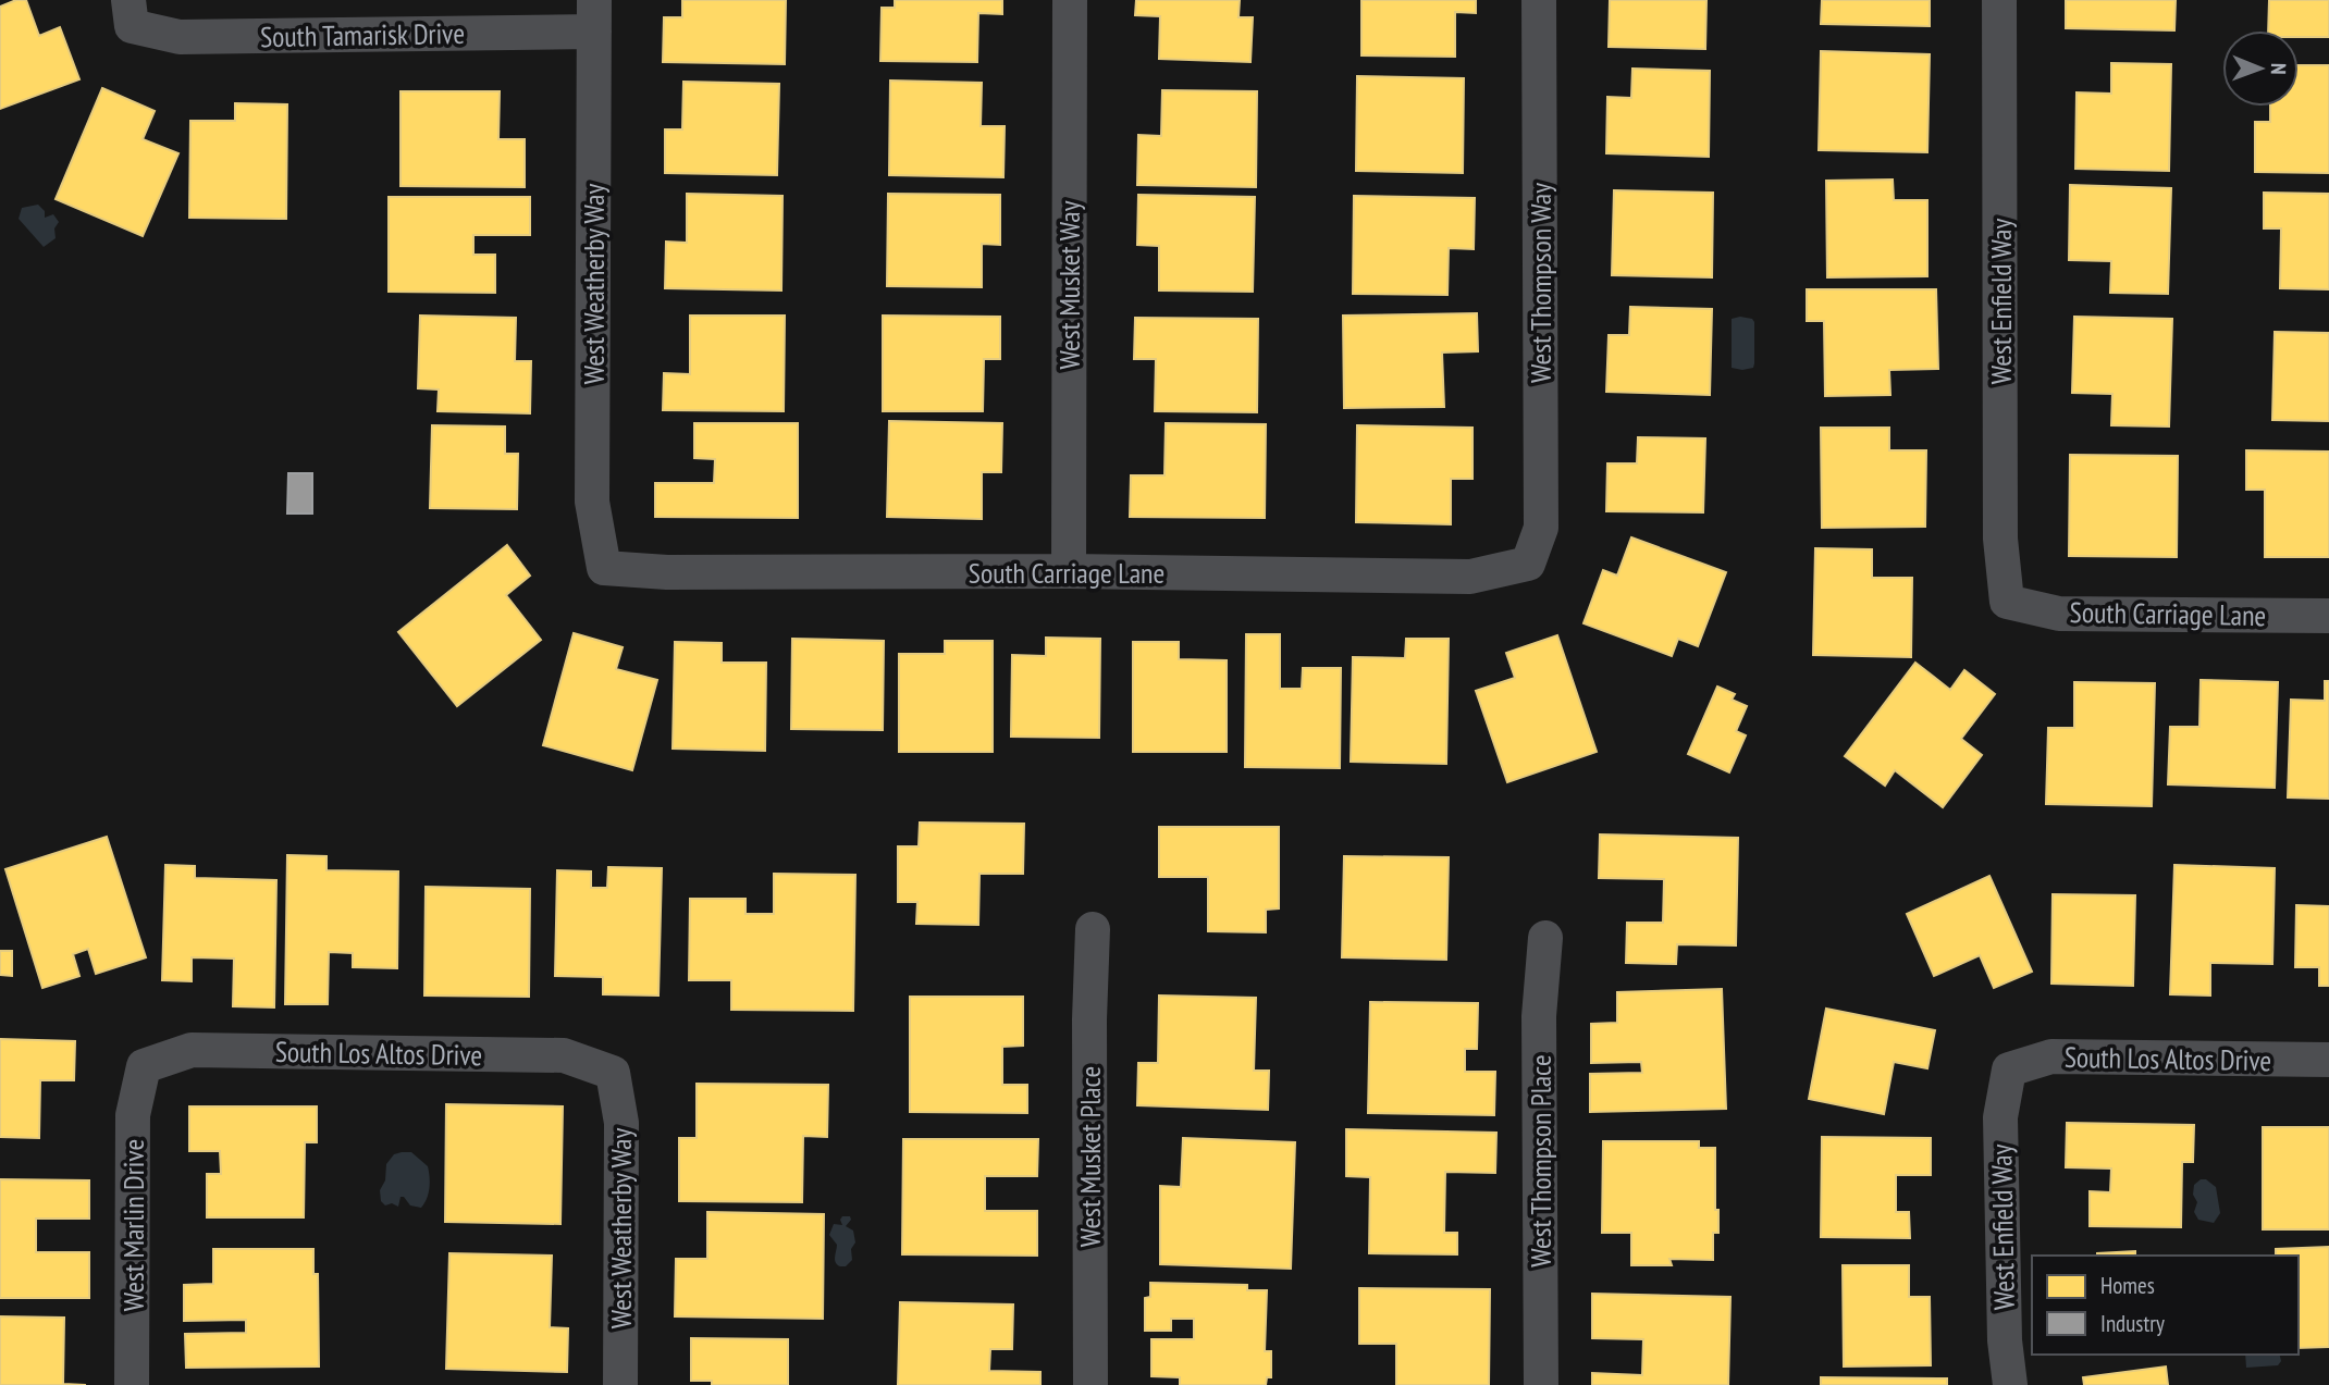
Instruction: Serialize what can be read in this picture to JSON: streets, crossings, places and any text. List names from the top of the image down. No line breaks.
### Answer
{"streets":{"street":["South Tamarisk Drive","West Thompson Way","West Weatherby Way","West Musket Way","West Enfield Way","South Carriage Lane","South Los Altos Drive","West Musket Place","West Thompson Place","West Marlin Drive"]},"crossings":[["South Tamarisk Drive","West Weatherby Way"],["West Thompson Way","South Carriage Lane"],["West Weatherby Way","South Carriage Lane"],["West Weatherby Way","South Los Altos Drive"],["West Musket Way","South Carriage Lane"],["West Enfield Way","South Carriage Lane"],["West Enfield Way","South Los Altos Drive"],["South Los Altos Drive","West Marlin Drive"]],"legend":["Homes","Industry"],"north":"right"}
